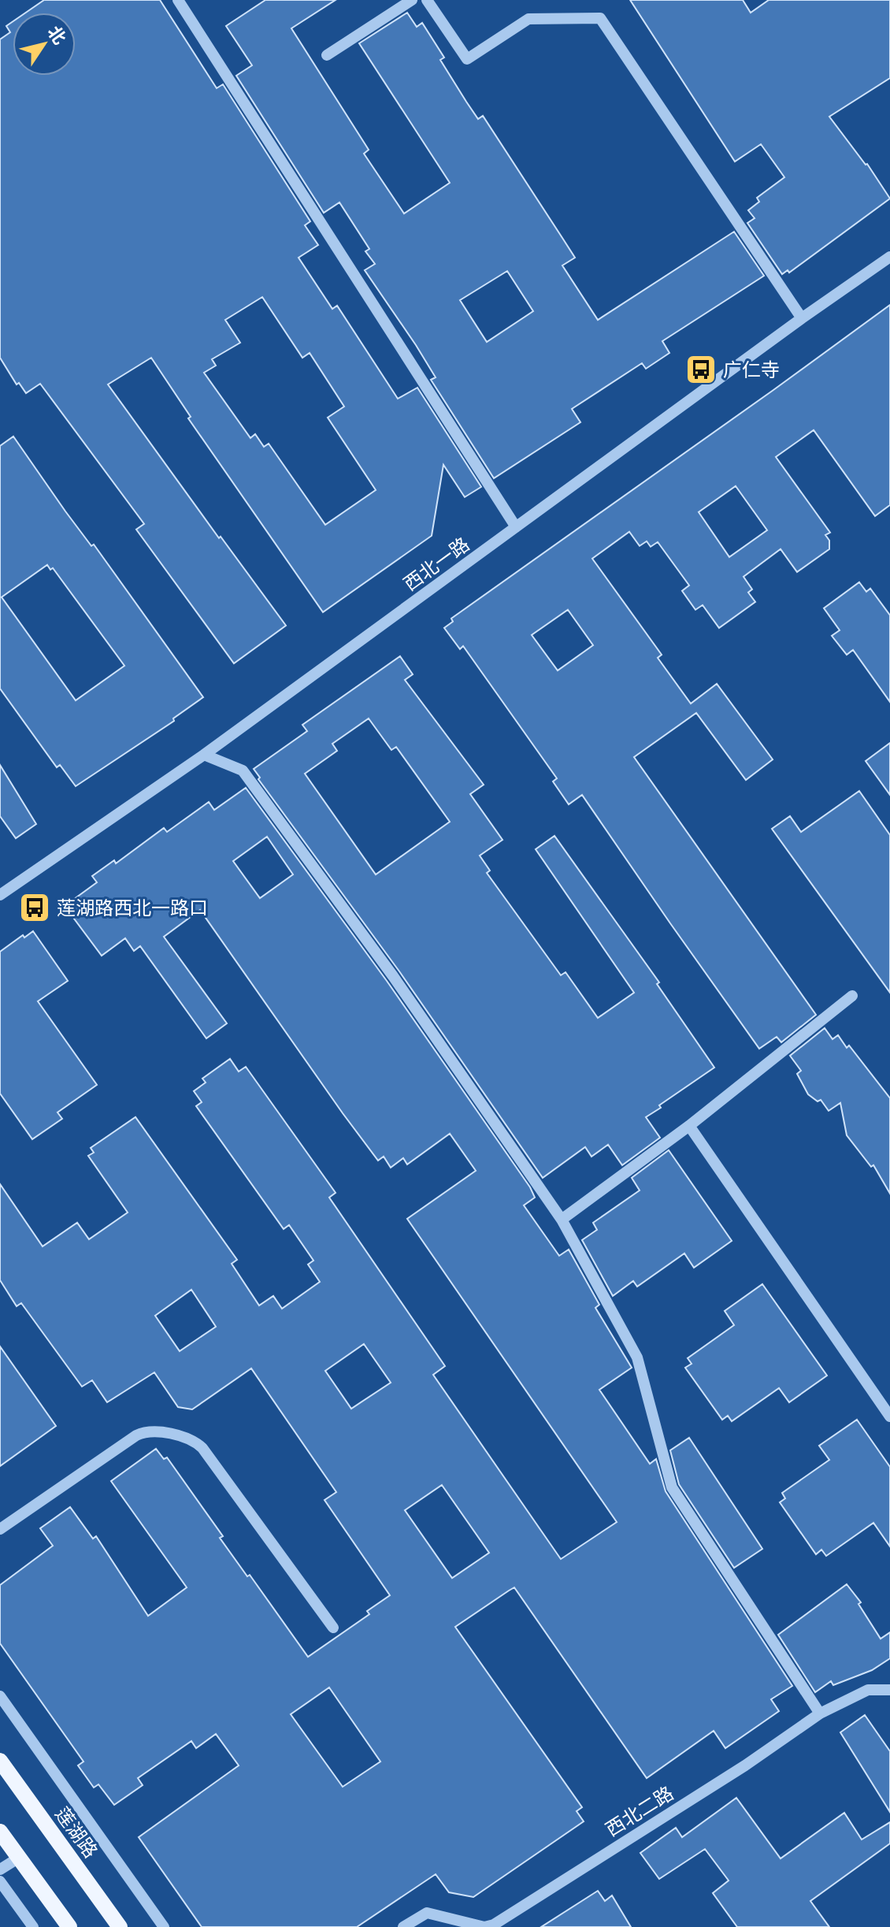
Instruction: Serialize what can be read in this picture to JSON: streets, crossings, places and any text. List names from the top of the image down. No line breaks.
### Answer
{"streets":{"main road":["莲湖路"],"street":["西北一路","西北二路"]},"places":{"bus stop":["广仁寺","莲湖路西北一路口"]},"north":"top right"}
